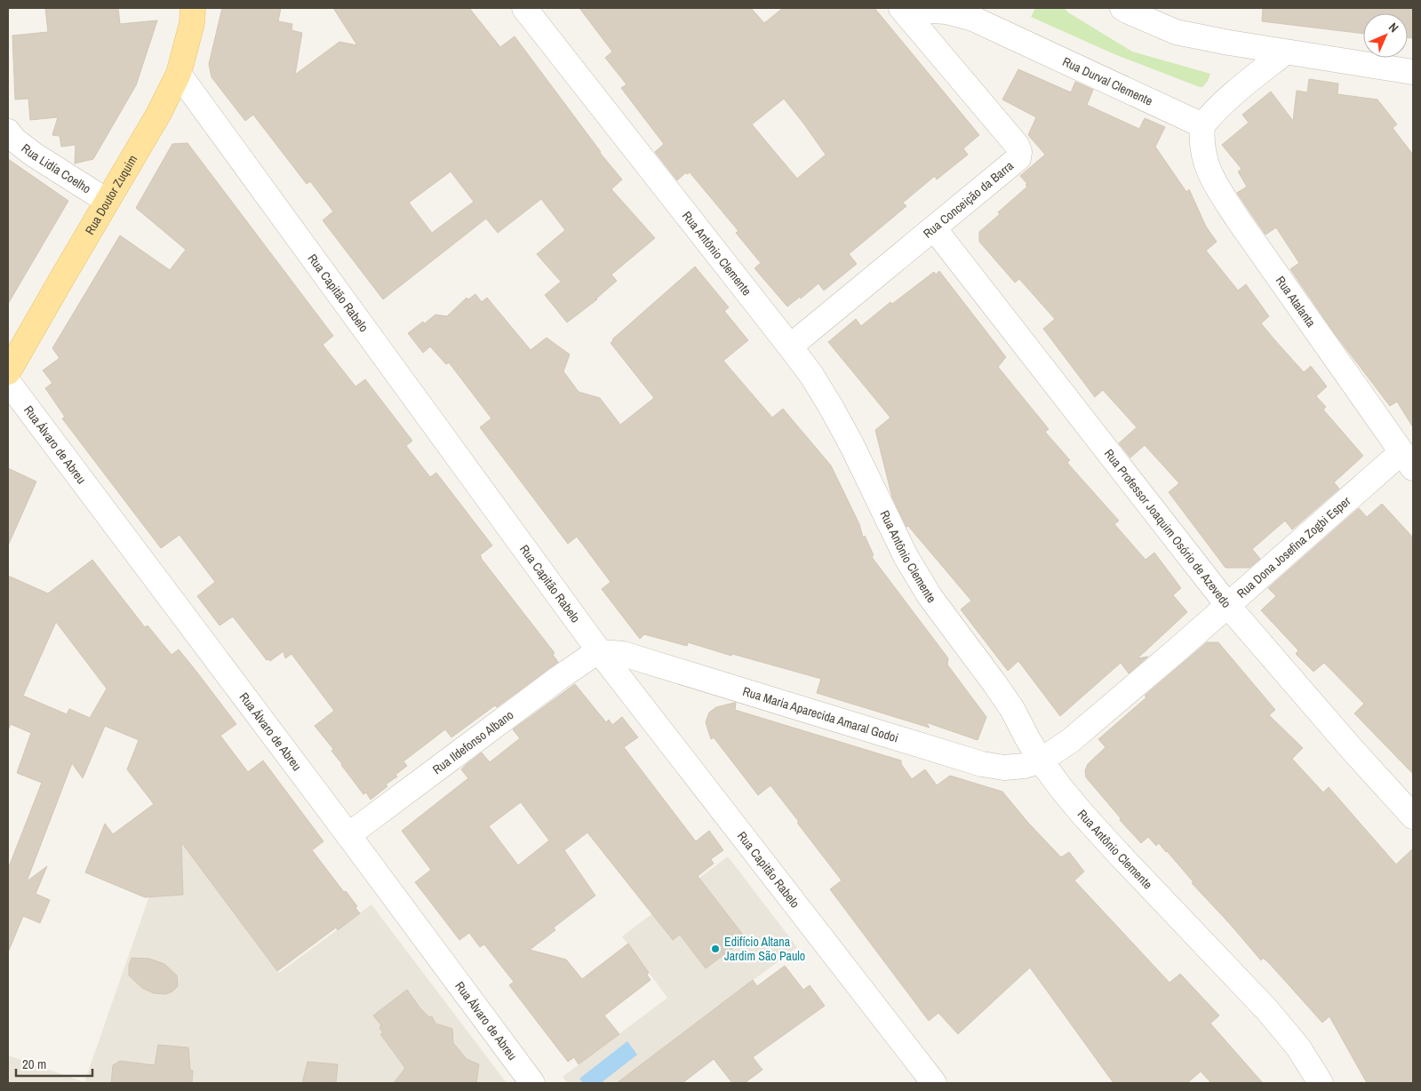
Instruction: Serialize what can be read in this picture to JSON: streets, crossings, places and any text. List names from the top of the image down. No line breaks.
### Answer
{"streets":{"main road":["Rua Doutor Zuquim"],"street":["Rua Durval Clemente","Rua Lidía Coelho","Rua Conceição da Barra","Rua Antônio Clemente","Rua Capitão Rabelo","Rua Atalanta","Rua Álvaro de Abreu","Rua Professor Joaquim Osório de Azevedo","Rua Dona Josefina Zogbi Esper","Rua Maria Aparecida Amaral Godoi","Rua Ildefonso Albano"]},"crossings":[["Rua Durval Clemente","Rua Conceição da Barra"],["Rua Durval Clemente","Rua Atalanta"],["Rua Lidía Coelho","Rua Doutor Zuquim"],["Rua Doutor Zuquim","Rua Capitão Rabelo"],["Rua Conceição da Barra","Rua Antônio Clemente"],["Rua Conceição da Barra","Rua Professor Joaquim Osório de Azevedo"],["Rua Antônio Clemente","Rua Dona Josefina Zogbi Esper"],["Rua Antônio Clemente","Rua Maria Aparecida Amaral Godoi"],["Rua Capitão Rabelo","Rua Maria Aparecida Amaral Godoi"],["Rua Capitão Rabelo","Rua Ildefonso Albano"],["Rua Atalanta","Rua Dona Josefina Zogbi Esper"],["Rua Álvaro de Abreu","Rua Ildefonso Albano"],["Rua Professor Joaquim Osório de Azevedo","Rua Dona Josefina Zogbi Esper"],["Rua Dona Josefina Zogbi Esper","Rua Maria Aparecida Amaral Godoi"],["Rua Maria Aparecida Amaral Godoi","Rua Ildefonso Albano"]],"places":["Edifício Altana Jardim São Paulo"],"scale_bar":"20 m","north":"top right"}
